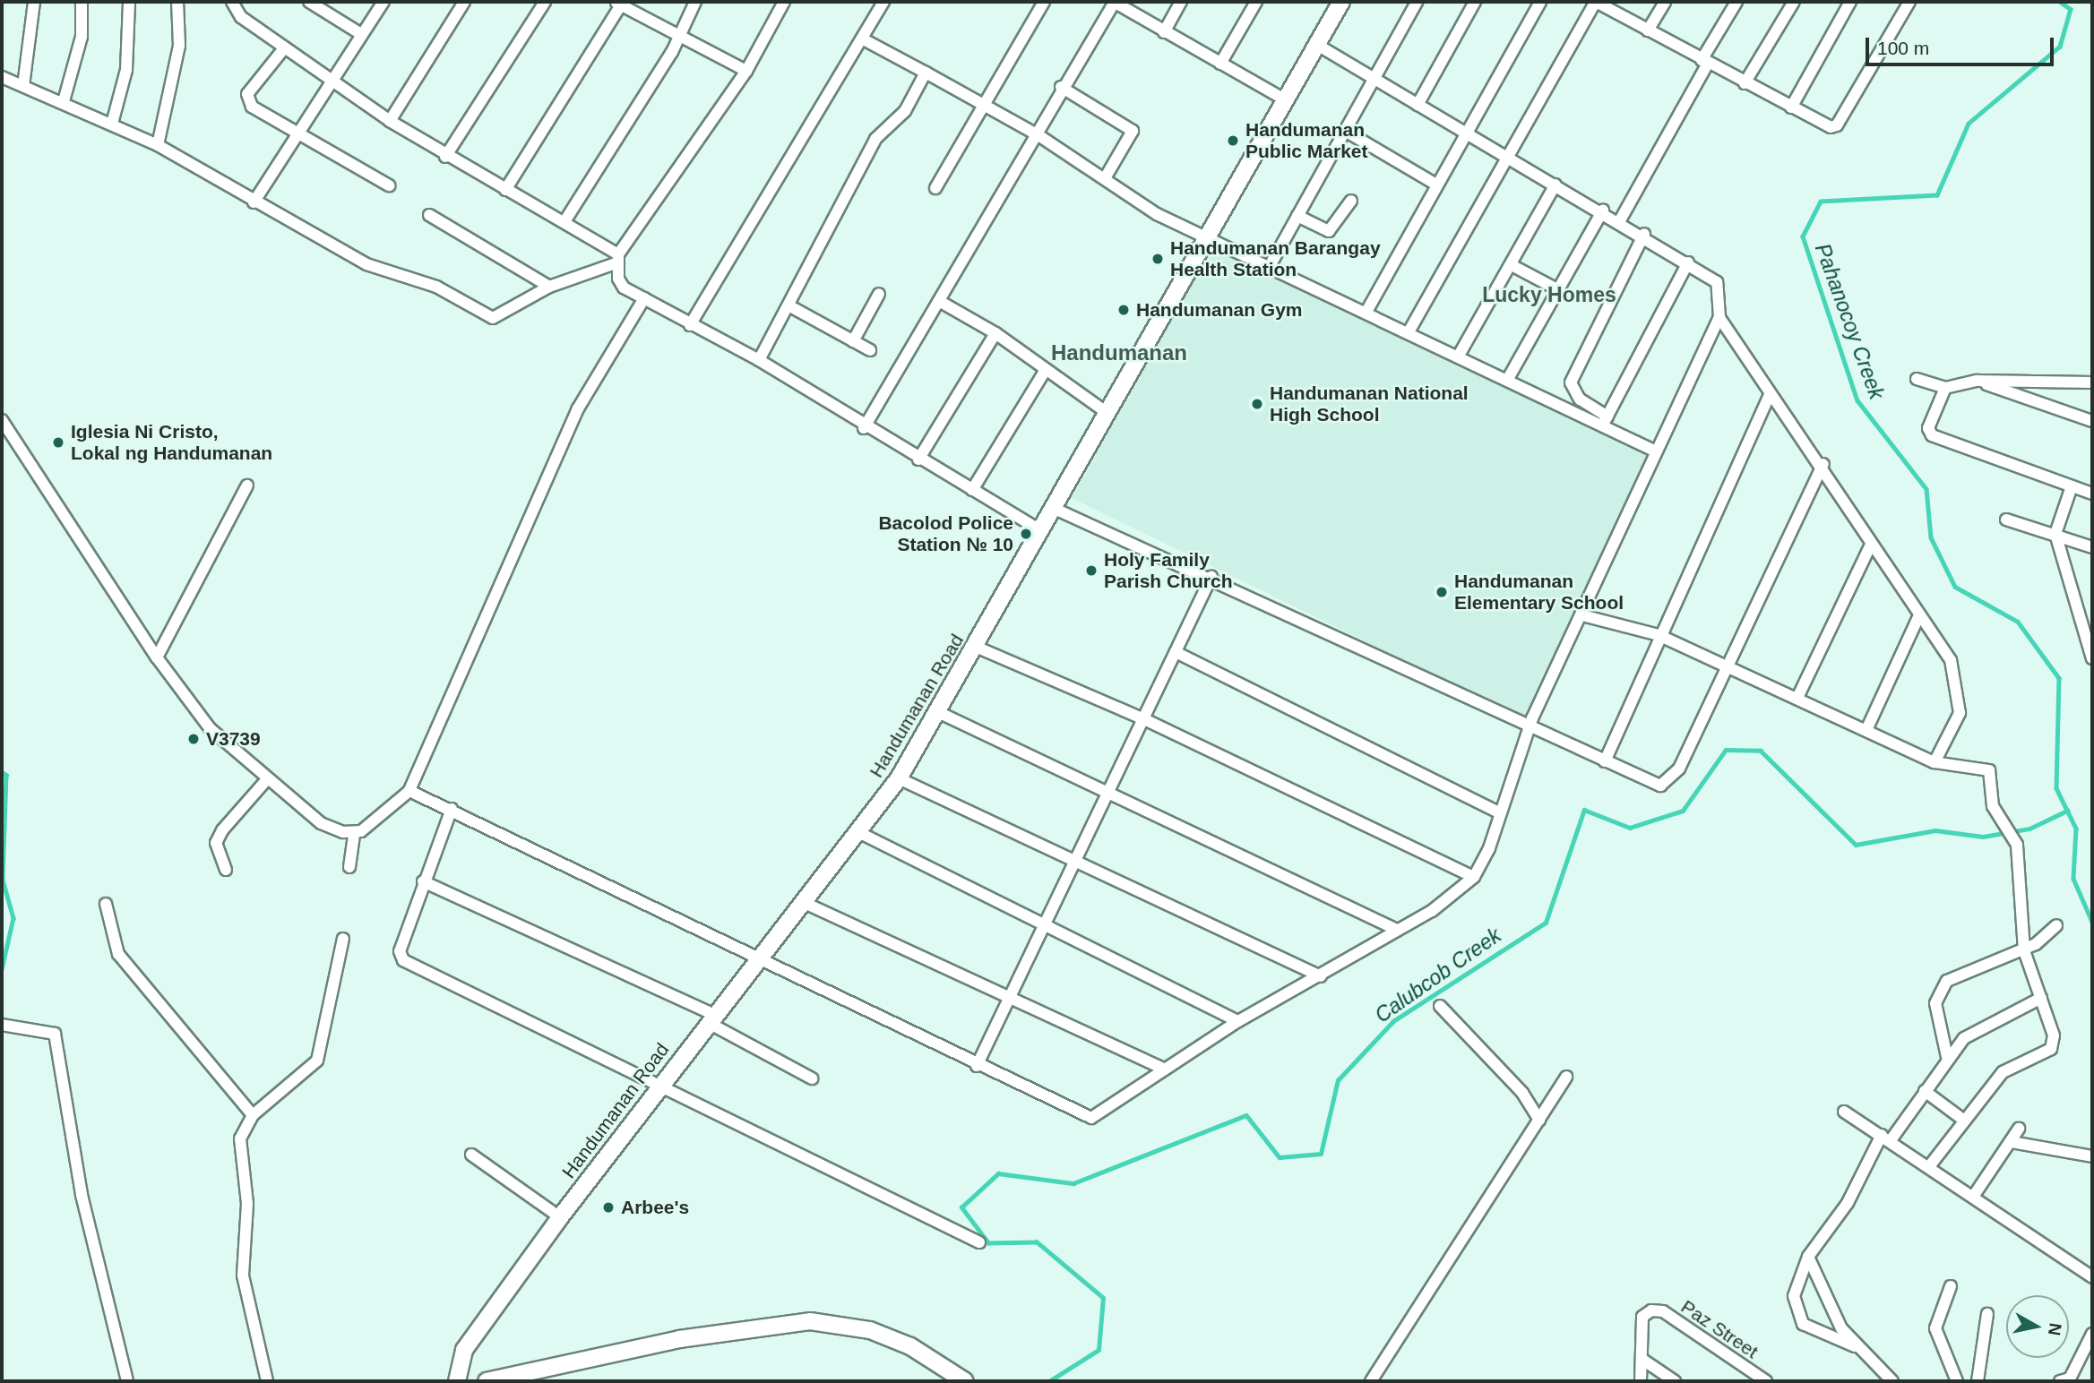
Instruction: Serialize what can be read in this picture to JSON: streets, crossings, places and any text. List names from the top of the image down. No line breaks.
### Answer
{"streets":{"street":["Handumanan Road","Paz Street"]},"districts":["Lucky Homes","Handumanan"],"water":["Pahanocoy Creek","Calubcob Creek"],"places":["Handumanan Public Market","Handumanan Barangay Health Station","Handumanan Gym","Handumanan National High School","Iglesia Ni Cristo, Lokal ng Handumanan","Bacolod Police Station № 10","Holy Family Parish Church","Handumanan Elementary School","V3739","Arbee's"],"scale_bar":"100 m","north":"right"}
